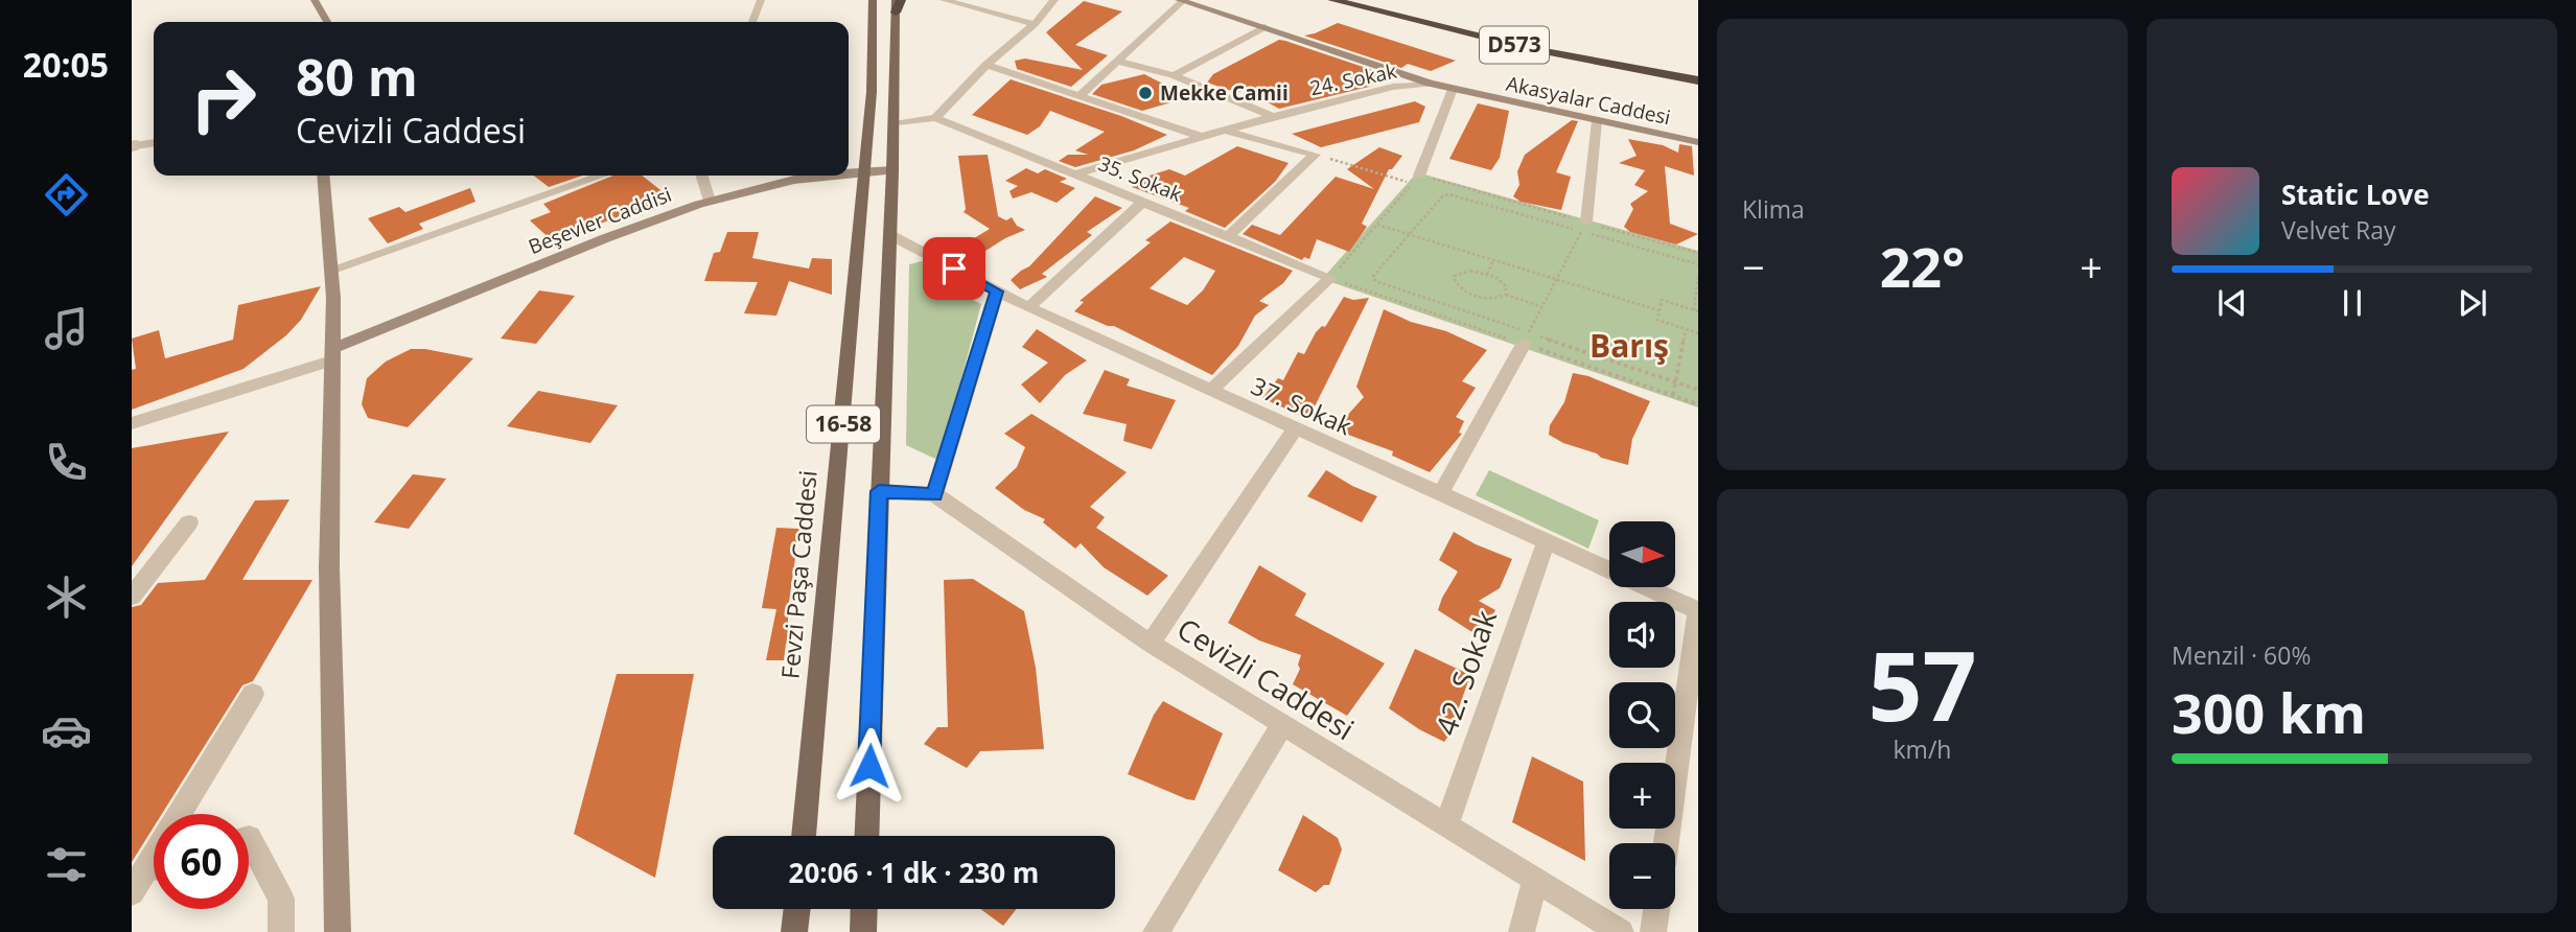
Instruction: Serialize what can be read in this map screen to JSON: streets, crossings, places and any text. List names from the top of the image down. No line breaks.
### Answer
{"streets":{"highway":["D573"],"main road":["16-58","Fevzi Paşa Caddesi"],"street":["24. Sokak","Akasyalar Caddesi","35. Sokak","Beşevler Caddisi","37. Sokak","42. Sokak","Cevizli Caddesi"]},"crossings":[["24. Sokak","Akasyalar Caddesi"],["24. Sokak","35. Sokak"],["Beşevler Caddisi","16-58"],["Beşevler Caddisi","Fevzi Paşa Caddesi"],["37. Sokak","16-58"],["37. Sokak","42. Sokak"],["42. Sokak","Cevizli Caddesi"]],"districts":["Barış"],"places":["Mekke Camii"],"north":"right","page":{"tabs":"20:05","tile":["Klima",["57","km/h"],["Menzil · 60%","300 km"]],"turn":["80 m","Cevizli Caddesi"],"song":["Static Love","Velvet Ray"],"heat":["−","22°","+"],"map_buttons":["+","−"],"limit":"60","trip":"20:06 · 1 dk · 230 m"}}
